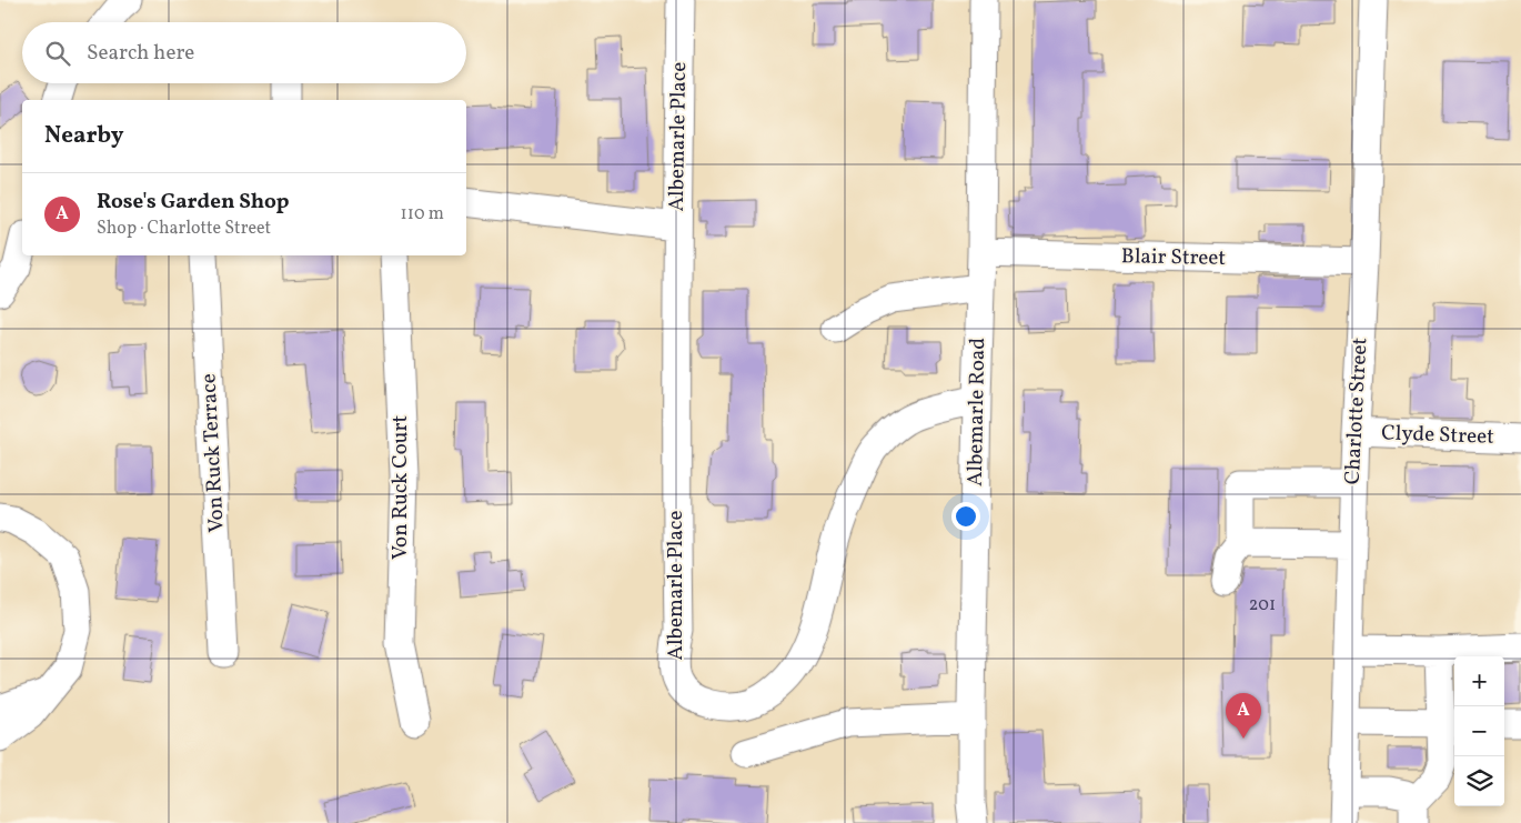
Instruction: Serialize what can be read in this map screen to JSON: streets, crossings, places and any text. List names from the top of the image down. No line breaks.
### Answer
{"streets":{"street":["Albemarle Place","Blair Street","Charlotte Street","Albemarle Road","Clyde Street","Von Ruck Terrace","Von Ruck Court"]},"crossings":[["Albemarle Place","Albemarle Road"],["Blair Street","Charlotte Street"],["Blair Street","Albemarle Road"],["Charlotte Street","Clyde Street"]],"house_numbers":["201"],"page":{"search":"Search here","heading":"Nearby","list":[{"mark":"A","name":"Rose's Garden Shop","note":"Shop · Charlotte Street","value":"110 m"}],"map_buttons":["+","−"],"pins":"A"}}
